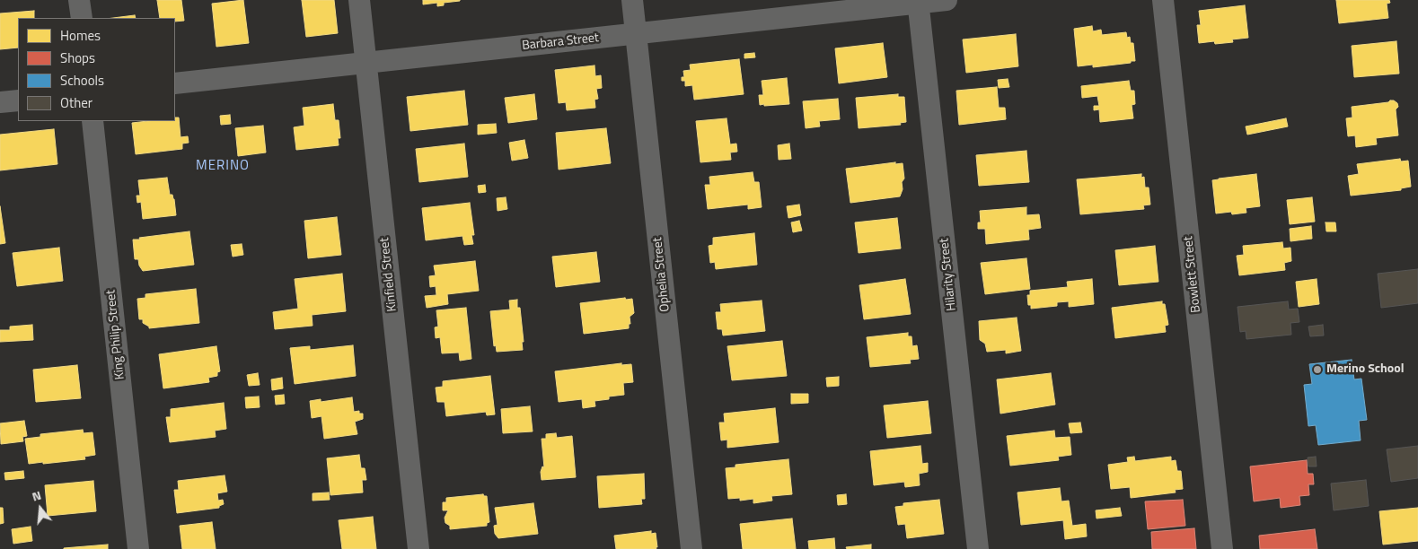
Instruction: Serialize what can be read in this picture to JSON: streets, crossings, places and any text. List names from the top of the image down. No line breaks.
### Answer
{"streets":{"street":["Barbara Street","Kinfield Street","Ophelia Street","Hilarity Street","Bowlett Street","King Philip Street"]},"crossings":[["Barbara Street","Kinfield Street"],["Barbara Street","Ophelia Street"],["Barbara Street","Hilarity Street"]],"districts":["MERINO"],"places":["Merino School"],"legend":["Homes","Shops","Schools","Other"],"north":"top"}
